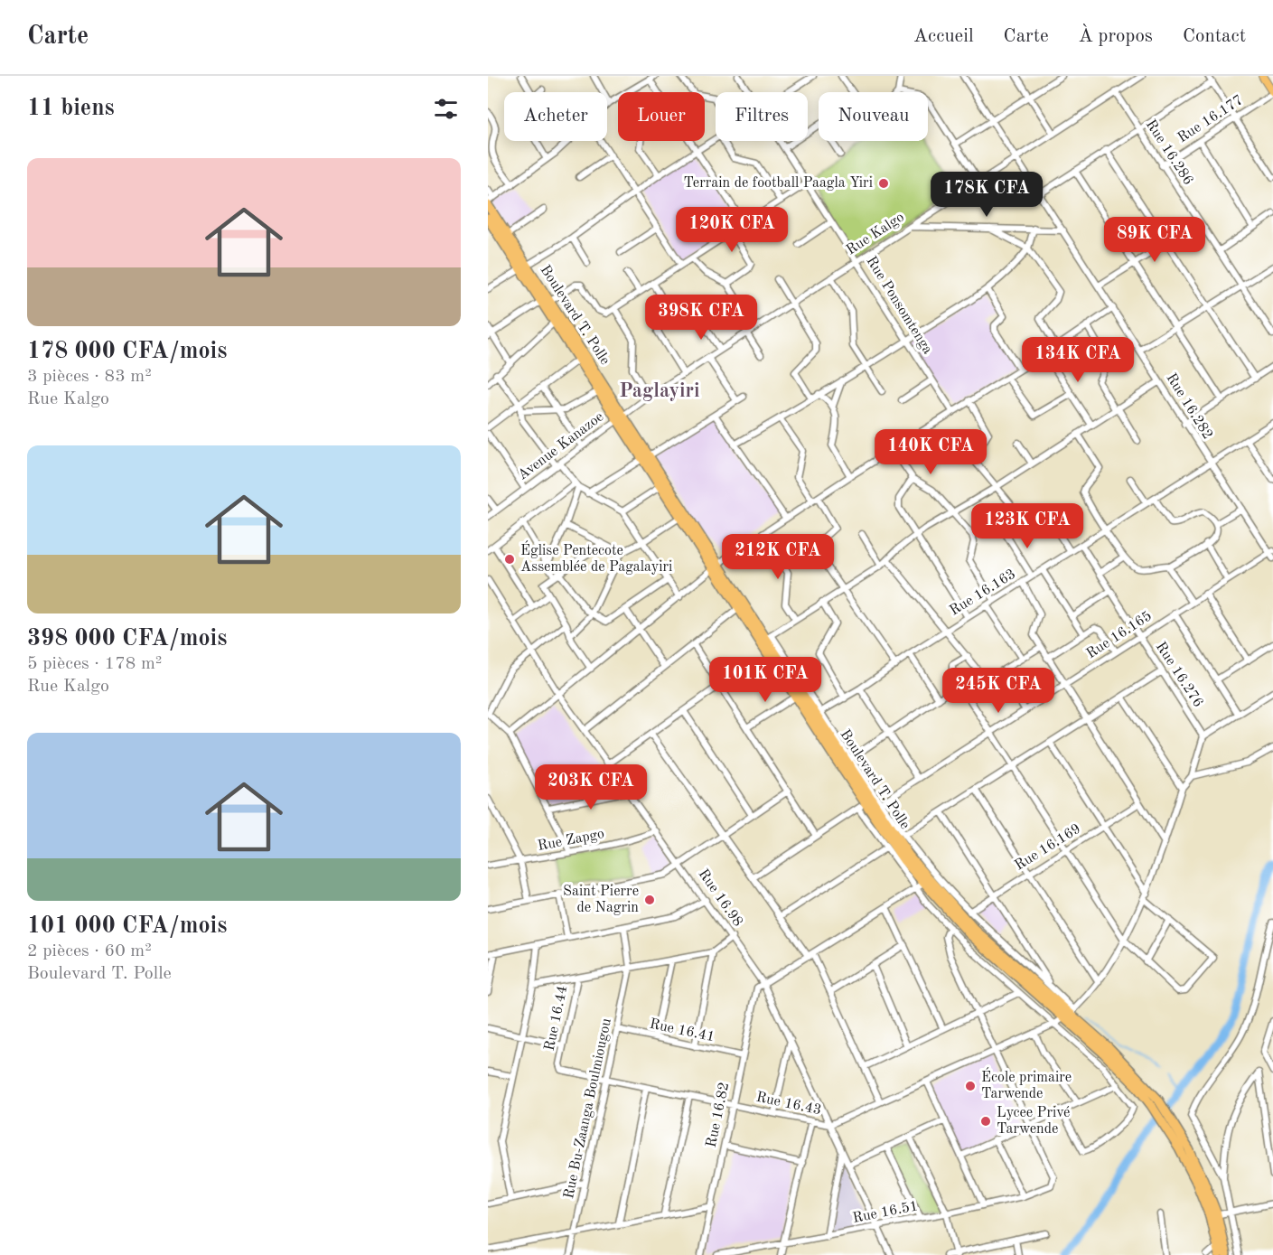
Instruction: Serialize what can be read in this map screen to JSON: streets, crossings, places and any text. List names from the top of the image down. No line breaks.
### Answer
{"streets":{"highway":["Boulevard T. Polle"],"street":["Rue 16.177","Rue 16.286","Rue Kalgo","Rue Ponsomtenga","Rue 16.282","Avenue Kanazoe","Rue 16.163","Rue 16.165","Rue 16.276","Rue Zapgo","Rue 16.169","Rue 16.98","Rue 16.44","Rue 16.41","Rue 16.43","Rue Bu-Zaanga Boulmiougou","Rue 16.82","Rue 16.51"]},"crossings":[["Rue 16.177","Rue 16.286"],["Rue 16.286","Rue Kalgo"],["Rue Kalgo","Rue Ponsomtenga"],["Rue Kalgo","Boulevard T. Polle"],["Rue Kalgo","Rue 16.282"],["Rue Kalgo","Avenue Kanazoe"],["Boulevard T. Polle","Avenue Kanazoe"],["Boulevard T. Polle","Rue 16.163"],["Boulevard T. Polle","Rue 16.165"],["Boulevard T. Polle","Rue 16.43"],["Rue 16.282","Rue 16.163"],["Rue 16.282","Rue 16.165"],["Rue 16.163","Rue 16.276"],["Rue 16.165","Rue 16.276"],["Rue Zapgo","Rue 16.98"],["Rue 16.98","Rue 16.43"],["Rue 16.98","Rue 16.82"],["Rue 16.98","Rue 16.51"],["Rue 16.44","Rue 16.43"],["Rue 16.41","Rue Bu-Zaanga Boulmiougou"],["Rue 16.41","Rue 16.82"],["Rue 16.43","Rue Bu-Zaanga Boulmiougou"],["Rue 16.43","Rue 16.82"]],"districts":["Paglayiri"],"places":["Terrain de football Paagla Yiri","Église Pentecote Assemblée de Pagalayiri","Saint Pierre de Nagrin","École primaire Tarwende","Lycee Privé Tarwende"],"page":{"header":"Carte","nav":["Accueil","Carte","À propos","Contact"],"heading":"11 biens","chip":["Acheter","Louer","Filtres","Nouveau"],"list":[{"name":"178 000 CFA/mois","note":"3 pièces · 83 m² · Rue Kalgo"},{"name":"398 000 CFA/mois","note":"5 pièces · 178 m² · Rue Kalgo"},{"name":"101 000 CFA/mois","note":"2 pièces · 60 m² · Boulevard T. Polle"}],"price":["178K CFA","120K CFA","89K CFA","398K CFA","134K CFA","140K CFA","123K CFA","212K CFA","101K CFA","245K CFA","203K CFA"]}}
